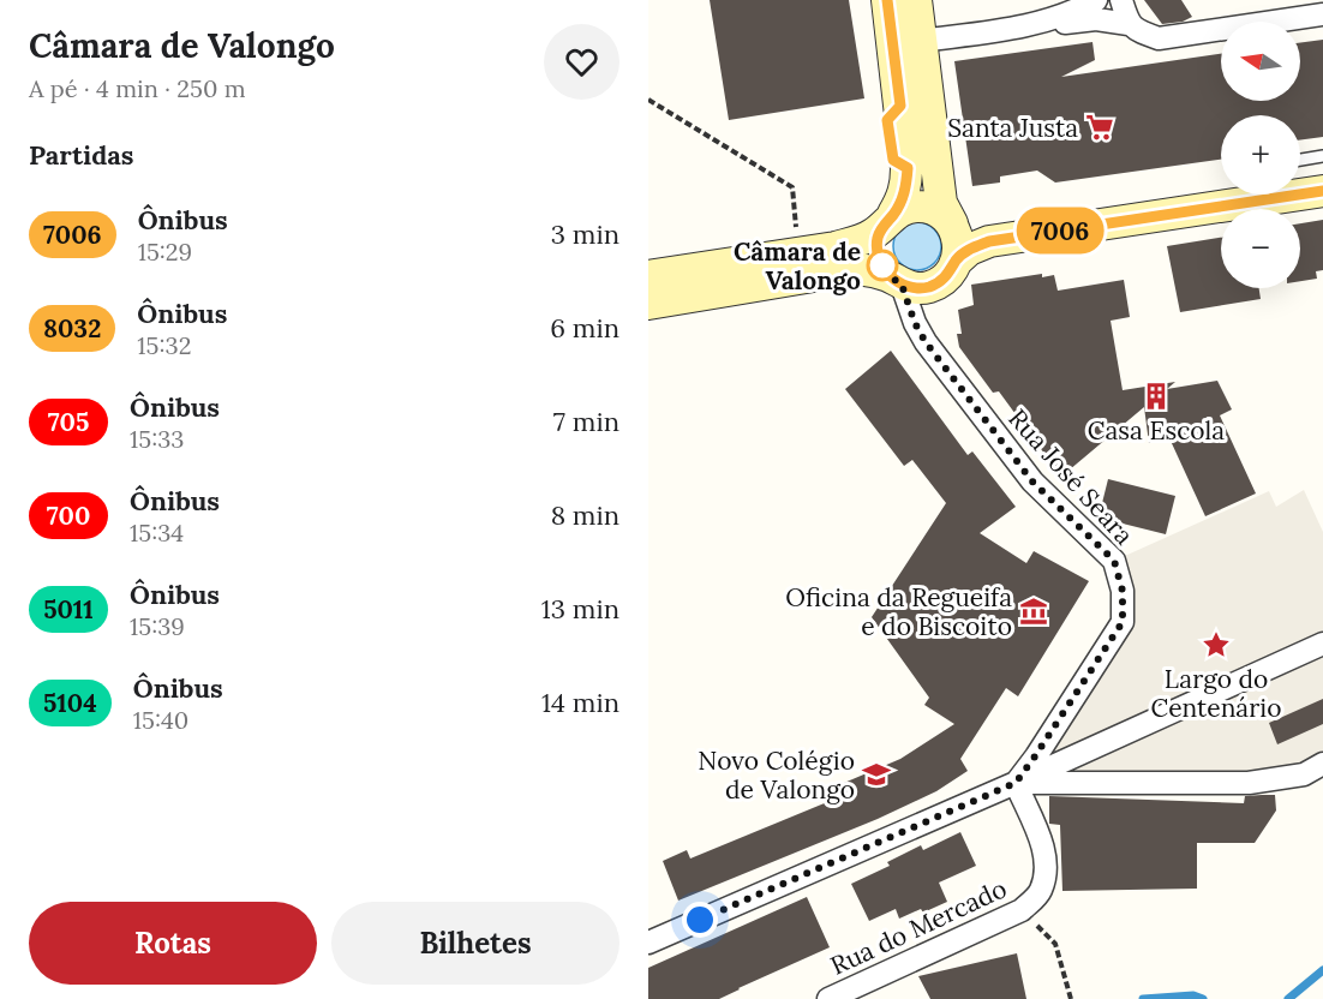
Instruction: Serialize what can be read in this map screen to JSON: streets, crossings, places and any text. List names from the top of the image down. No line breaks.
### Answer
{"streets":{"street":["Rua José Seara","Rua do Mercado"]},"crossings":[["Rua José Seara","Rua do Mercado"]],"places":{"supermarket":["Santa Justa"],"other":["Câmara de Valongo"],"building":["Casa Escola"],"museum":["Oficina da Regueifa e do Biscoito"],"place":["Largo do Centenário"],"school or university":["Novo Colégio de Valongo"]},"lines":["bus line 7006"],"north":"left","page":{"heading":[["Câmara de Valongo","A pé · 4 min · 250 m"],"Partidas"],"on_map":"7006","map_buttons":["+","−"],"list":[{"mark":"7006","name":"Ônibus","note":"15:29","value":"3 min"},{"mark":"8032","name":"Ônibus","note":"15:32","value":"6 min"},{"mark":"705","name":"Ônibus","note":"15:33","value":"7 min"},{"mark":"700","name":"Ônibus","note":"15:34","value":"8 min"},{"mark":"5011","name":"Ônibus","note":"15:39","value":"13 min"},{"mark":"5104","name":"Ônibus","note":"15:40","value":"14 min"}],"buttons":["Rotas","Bilhetes"]}}
